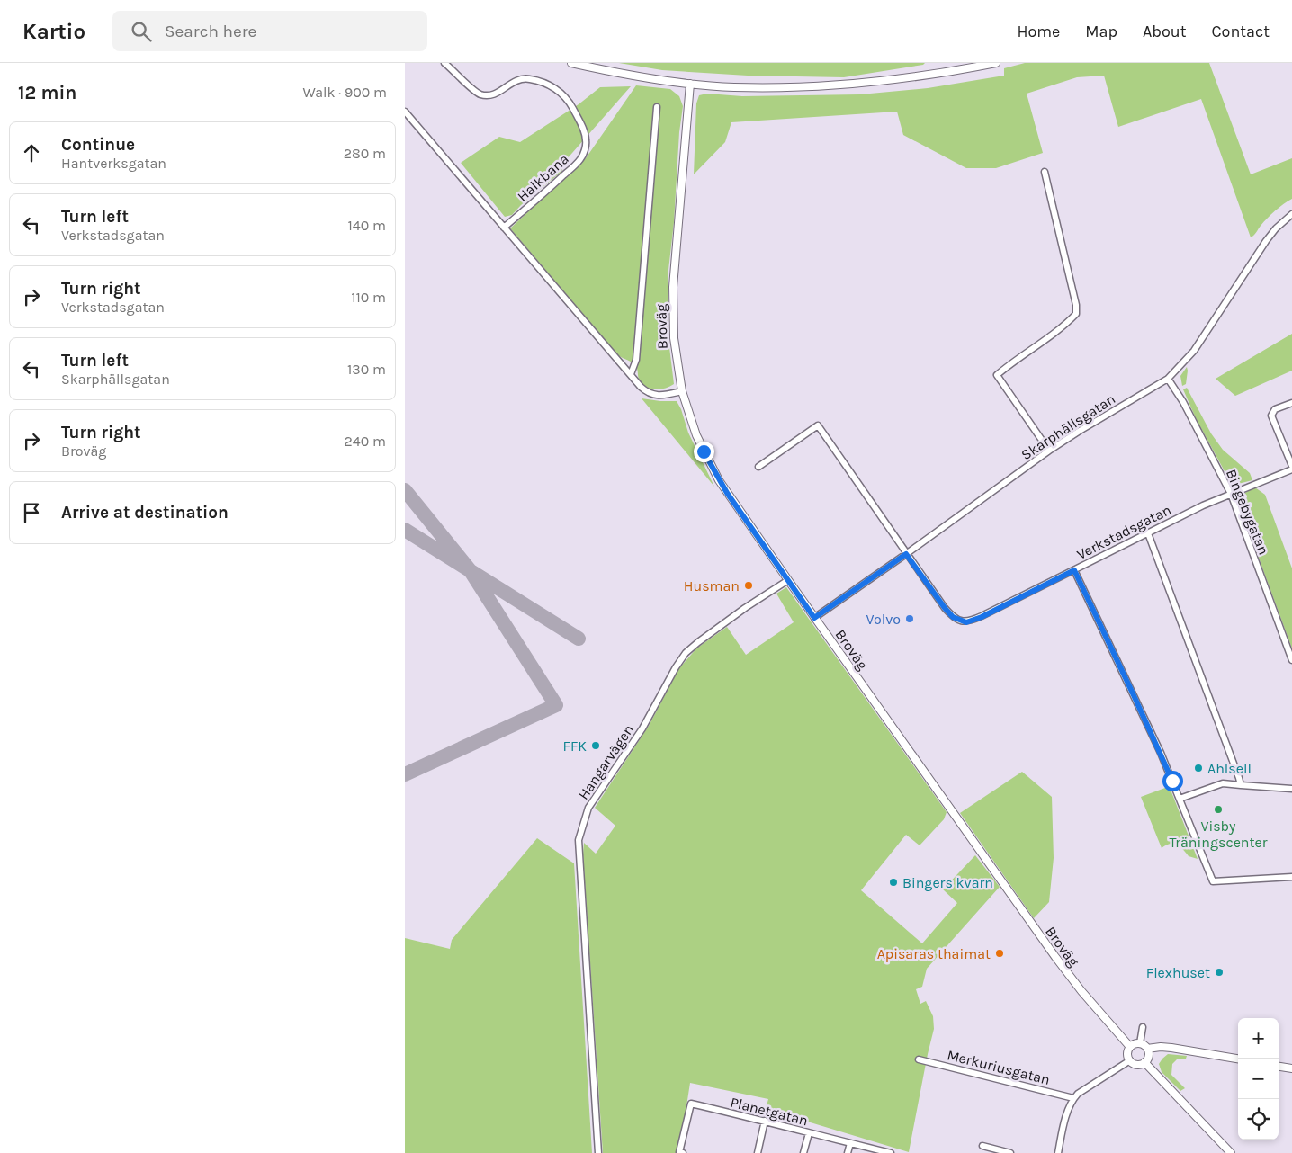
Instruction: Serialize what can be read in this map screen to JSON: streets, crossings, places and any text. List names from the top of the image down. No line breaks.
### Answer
{"streets":{"main road":["Broväg"],"street":["Halkbana","Skarphällsgatan","Bingebygatan","Verkstadsgatan","Hangarvägen","Merkuriusgatan","Planetgatan"]},"crossings":[["Broväg","Skarphällsgatan"],["Broväg","Hangarvägen"],["Skarphällsgatan","Bingebygatan"],["Skarphällsgatan","Verkstadsgatan"],["Bingebygatan","Verkstadsgatan"]],"places":["Husman","Volvo","FFK","Ahlsell","Visby Träningscenter","Bingers kvarn","Apisaras thaimat","Flexhuset"],"page":{"header":"Kartio","search":"Search here","nav":["Home","Map","About","Contact"],"heading":["12 min","Walk · 900 m"],"list":[["Continue","Hantverksgatan","280 m"],["Turn left","Verkstadsgatan","140 m"],["Turn right","Verkstadsgatan","110 m"],["Turn left","Skarphällsgatan","130 m"],["Turn right","Broväg","240 m"],"Arrive at destination"],"map_buttons":["+","−"]}}
